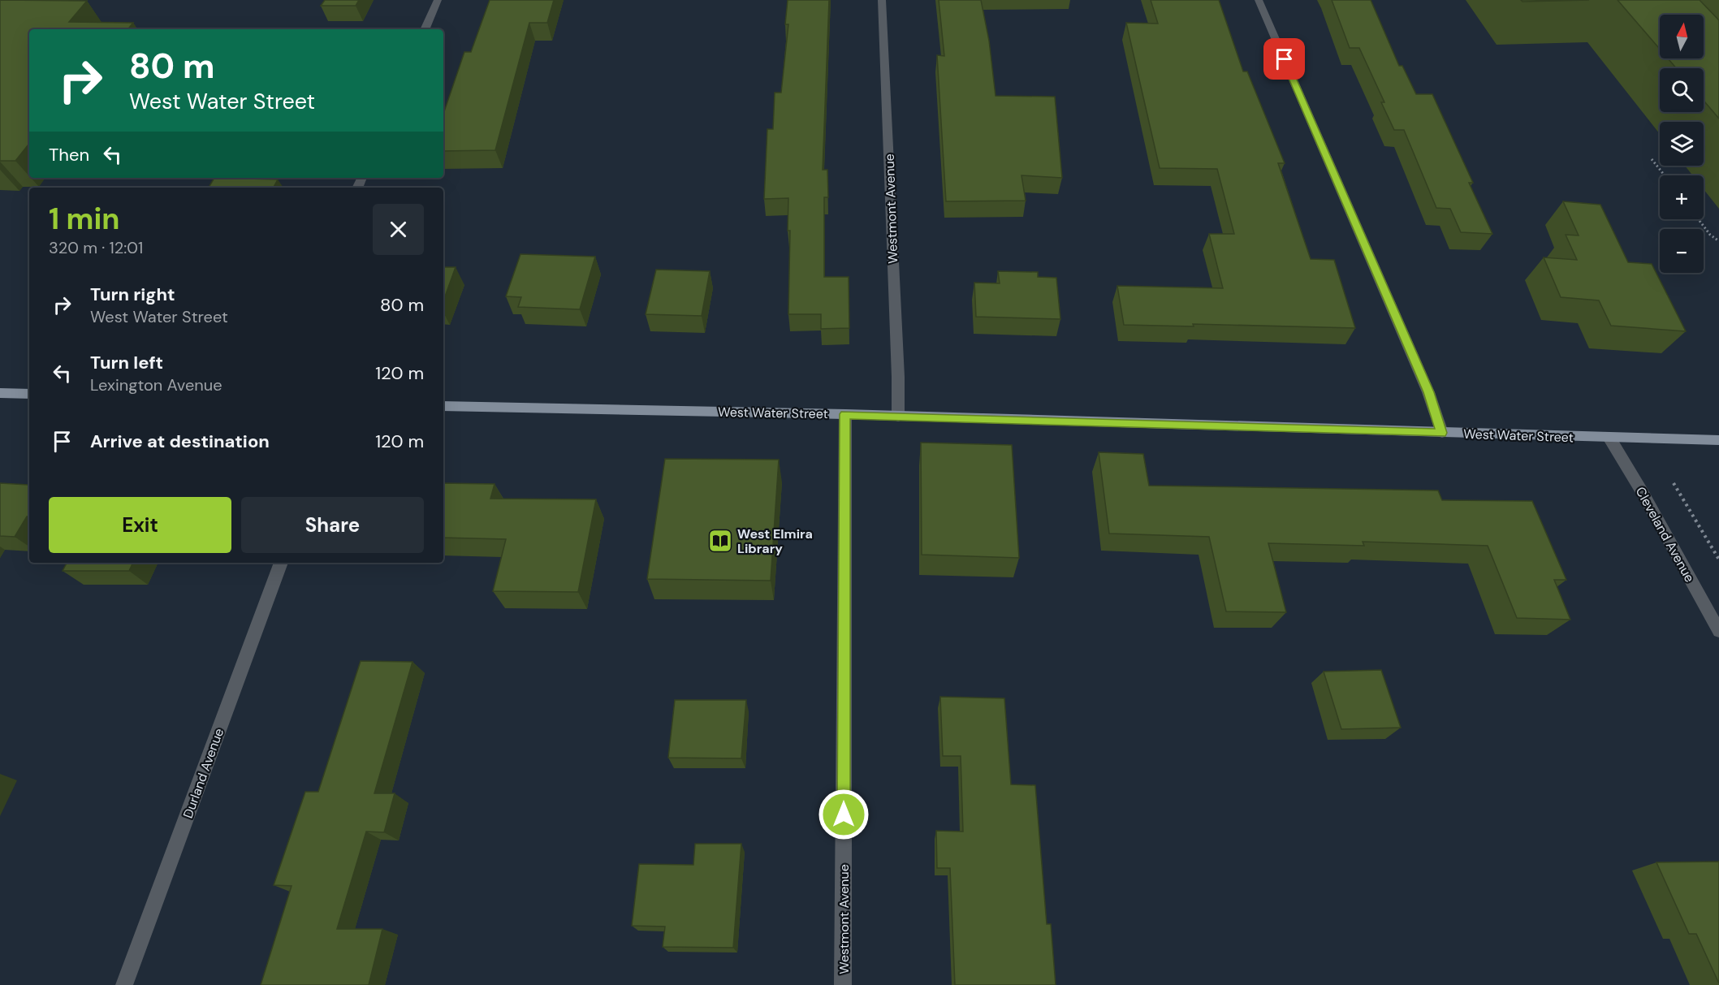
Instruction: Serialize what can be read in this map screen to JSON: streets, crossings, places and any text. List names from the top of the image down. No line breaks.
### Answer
{"streets":{"main road":["West Water Street"],"street":["Westmont Avenue","Cleveland Avenue","Durland Avenue"]},"crossings":[["Westmont Avenue","West Water Street"],["West Water Street","Cleveland Avenue"]],"places":{"library":["West Elmira Library"]},"north":"top","page":{"map_buttons":["+","−"],"turn":["80 m","West Water Street"],"then":"Then","heading":["1 min","320 m · 12:01"],"list":[{"name":"Turn right","note":"West Water Street","value":"80 m"},{"name":"Turn left","note":"Lexington Avenue","value":"120 m"},{"name":"Arrive at destination","value":"120 m"}],"buttons":["Exit","Share"]}}
